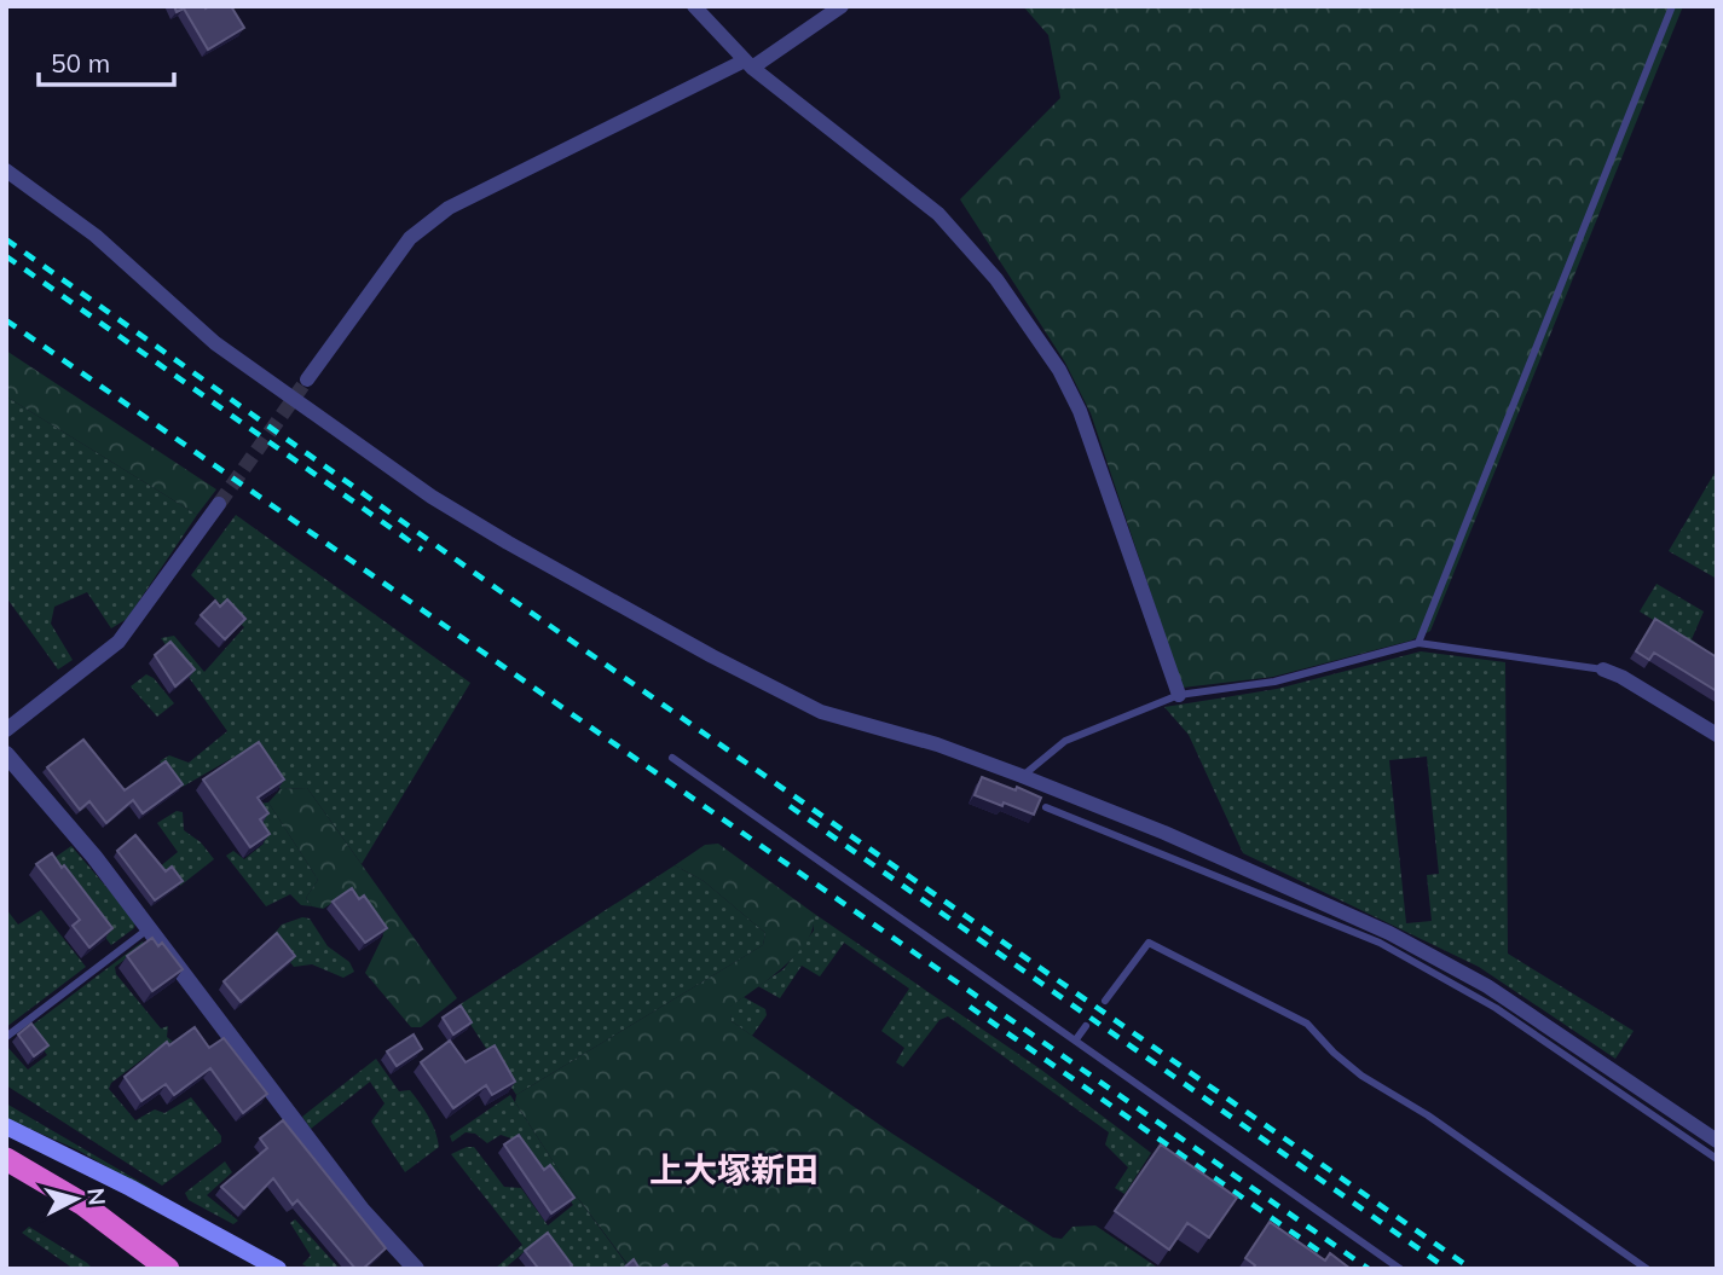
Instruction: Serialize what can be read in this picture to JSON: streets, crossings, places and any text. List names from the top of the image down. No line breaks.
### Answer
{"districts":["上大塚新田"],"scale_bar":"50 m","north":"right"}
